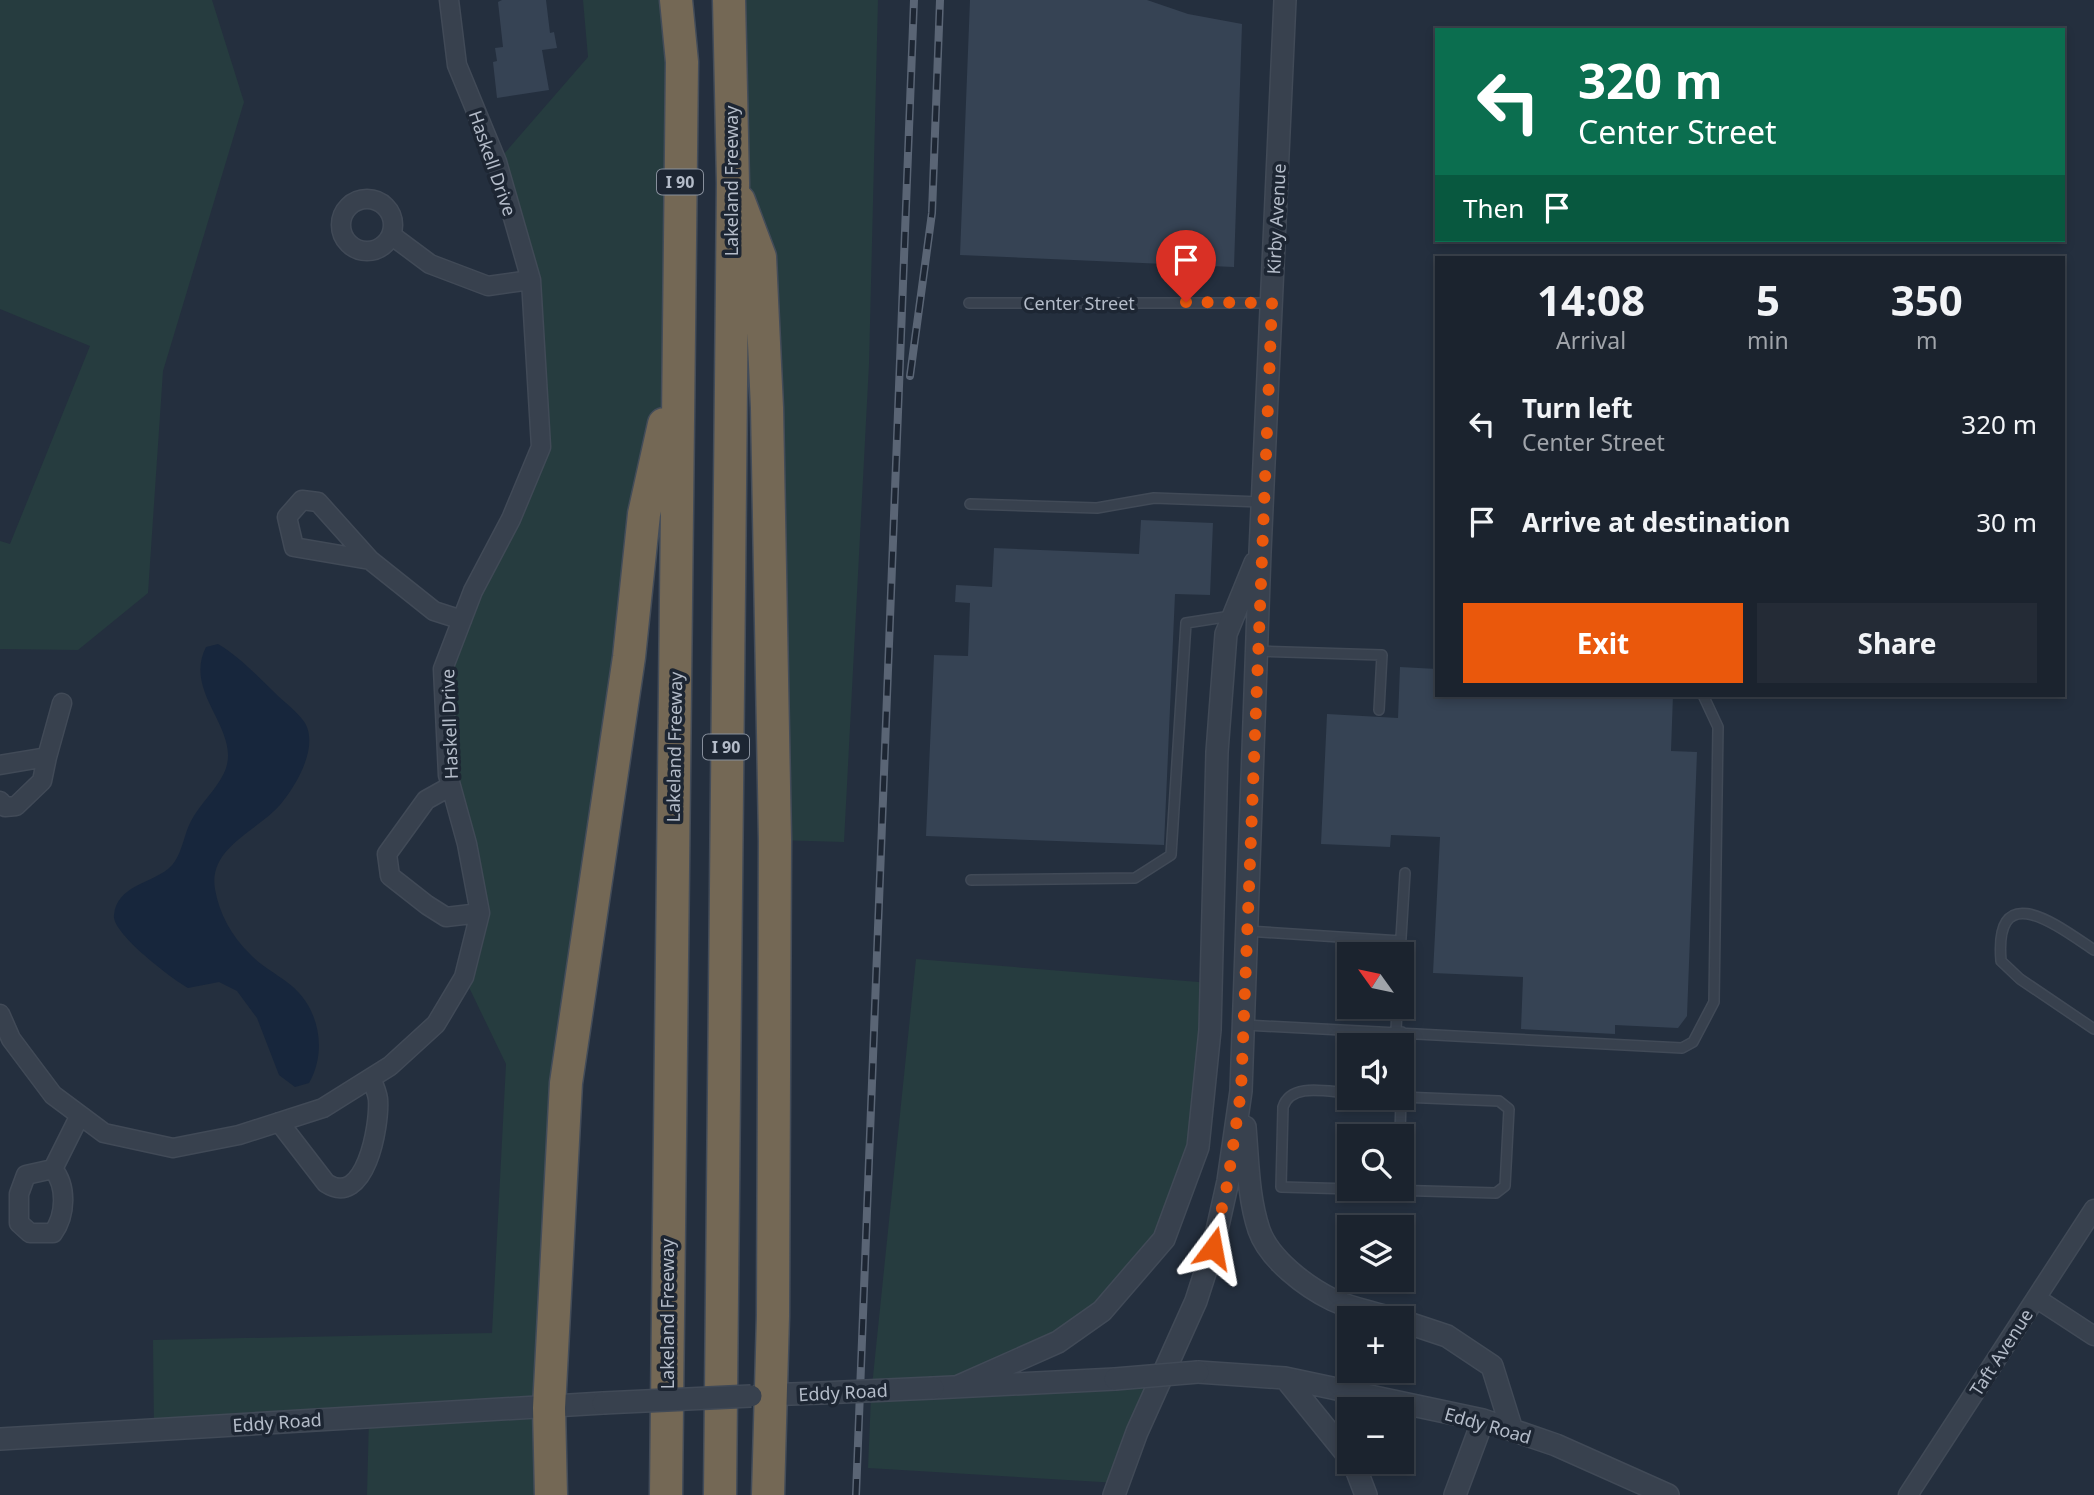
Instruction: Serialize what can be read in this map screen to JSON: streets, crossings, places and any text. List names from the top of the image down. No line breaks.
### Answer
{"streets":{"highway":["Lakeland Freeway","I 90"],"street":["Haskell Drive","Kirby Avenue","Taft Avenue","Eddy Road"],"lane":["Center Street"]},"crossings":[["Kirby Avenue","Center Street"]],"north":"top left","page":{"turn":["320 m","Center Street"],"then":"Then","eta":["14:08","Arrival","5","min","350","m"],"list":[{"name":"Turn left","note":"Center Street","value":"320 m"},{"name":"Arrive at destination","value":"30 m"}],"buttons":["Exit","Share"],"map_buttons":["+","−"]}}
